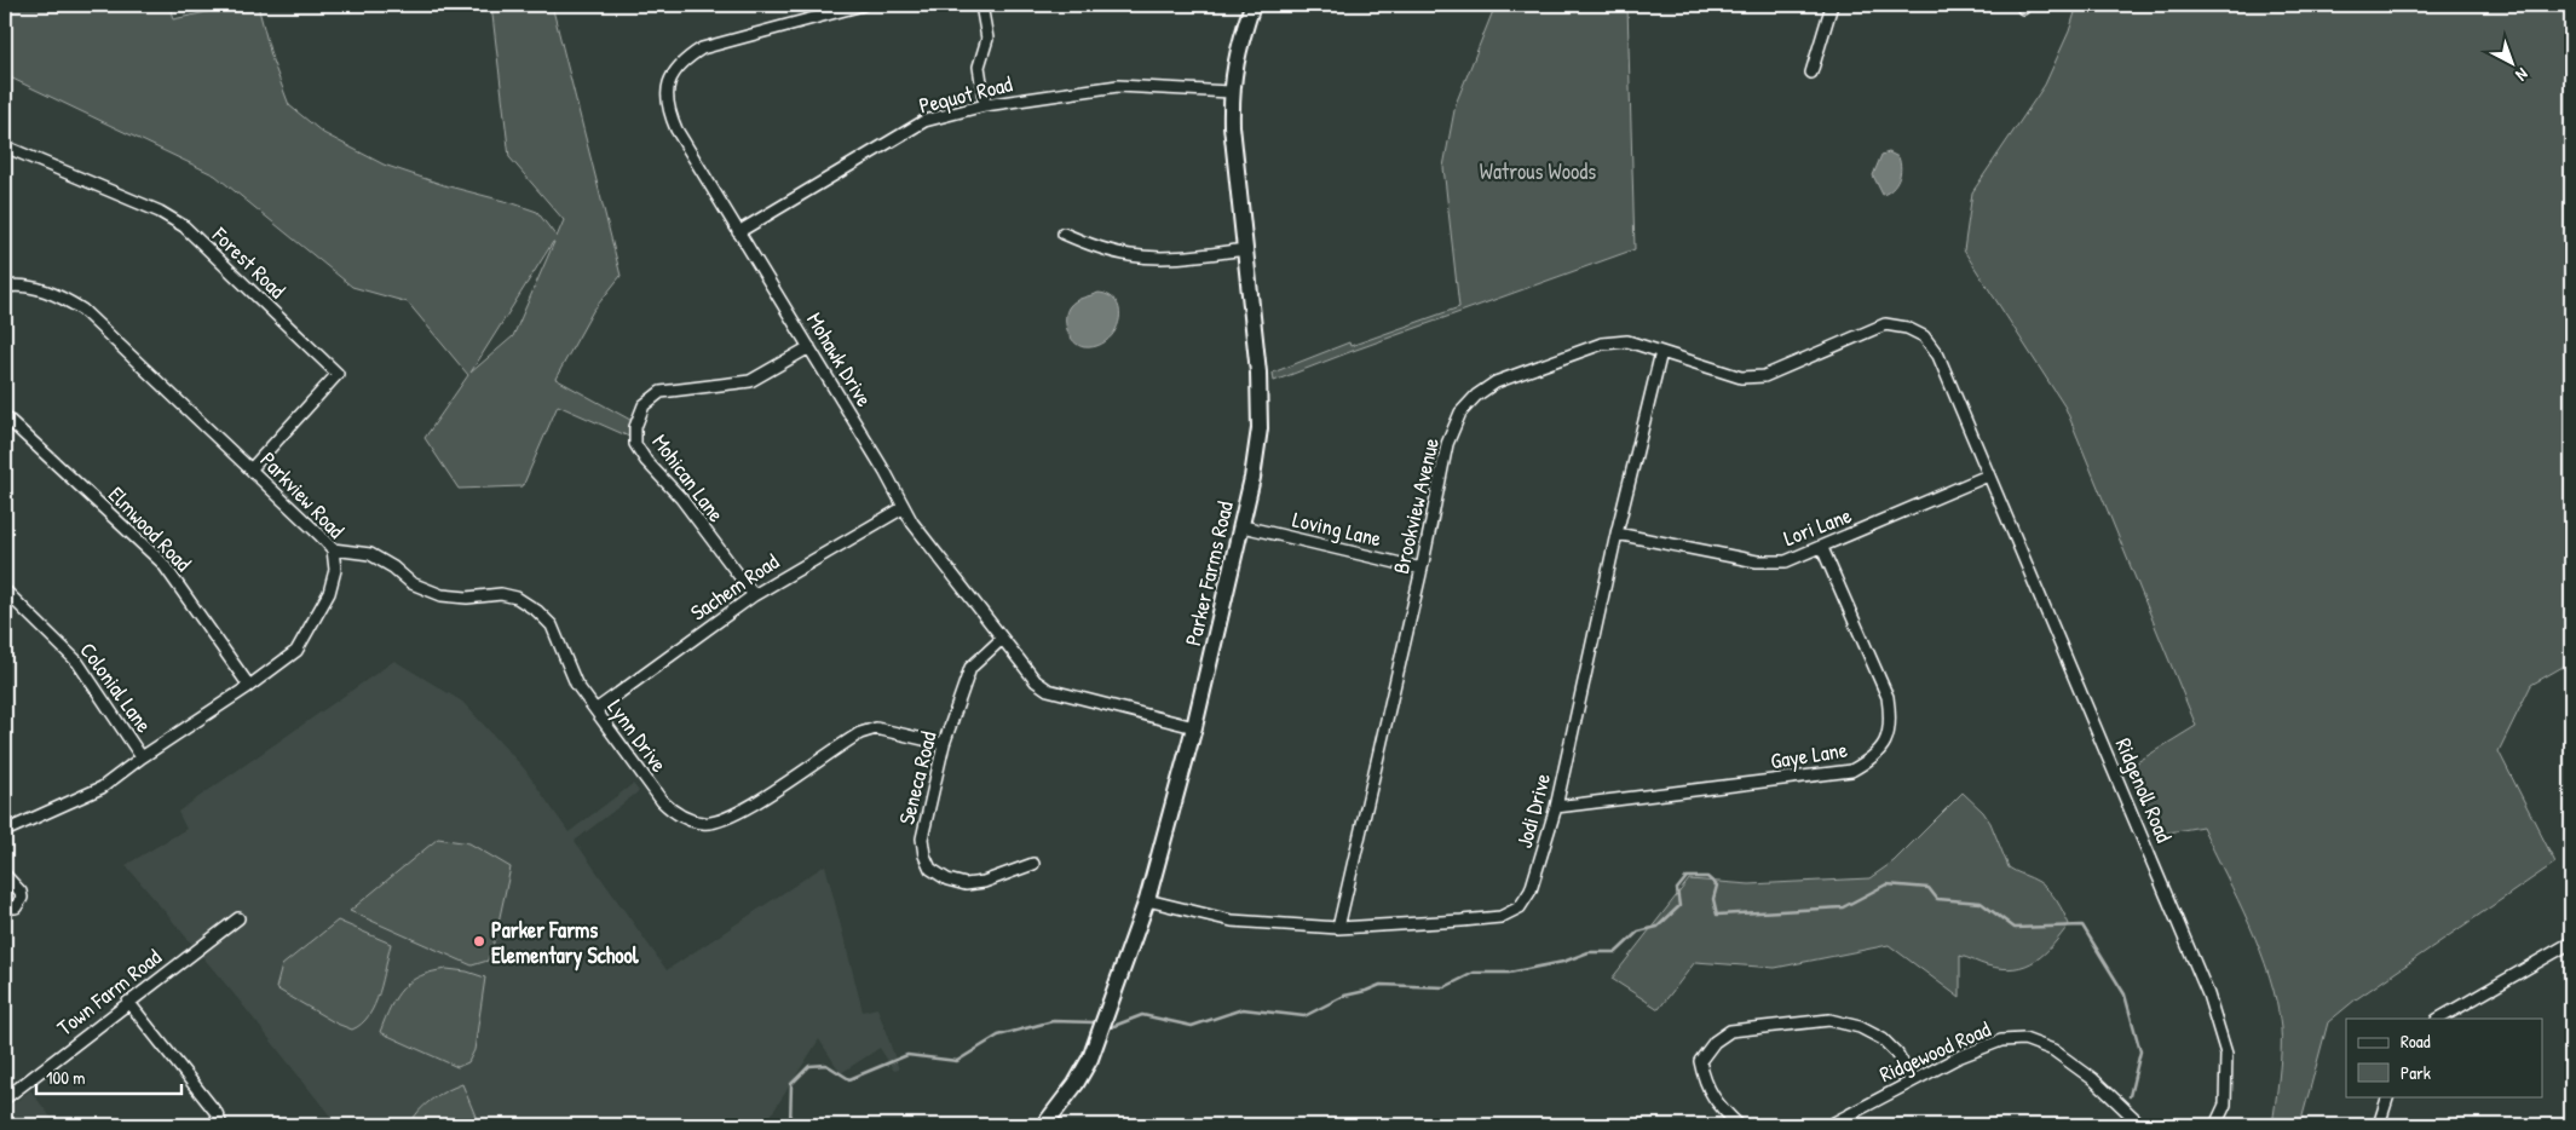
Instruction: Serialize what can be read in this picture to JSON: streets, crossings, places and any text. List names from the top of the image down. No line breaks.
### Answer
{"streets":{"street":["Pequot Road","Forest Road","Mohawk Drive","Mohican Lane","Parkview Road","Brookview Avenue","Lori Lane","Elmwood Road","Loving Lane","Parker Farms Road","Sachem Road","Colonial Lane","Lynn Drive","Gaye Lane","Seneca Road","Ridgenoll Road","Jodi Drive","Town Farm Road","Ridgewood Road"]},"crossings":[["Pequot Road","Mohawk Drive"],["Pequot Road","Parker Farms Road"],["Forest Road","Parkview Road"],["Mohawk Drive","Mohican Lane"],["Mohawk Drive","Parker Farms Road"],["Mohawk Drive","Sachem Road"],["Mohawk Drive","Seneca Road"],["Mohican Lane","Sachem Road"],["Parkview Road","Elmwood Road"],["Parkview Road","Colonial Lane"],["Parkview Road","Lynn Drive"],["Brookview Avenue","Lori Lane"],["Brookview Avenue","Loving Lane"],["Brookview Avenue","Ridgenoll Road"],["Brookview Avenue","Jodi Drive"],["Lori Lane","Gaye Lane"],["Lori Lane","Ridgenoll Road"],["Lori Lane","Jodi Drive"],["Loving Lane","Parker Farms Road"],["Parker Farms Road","Jodi Drive"],["Sachem Road","Lynn Drive"],["Lynn Drive","Seneca Road"],["Gaye Lane","Jodi Drive"]],"parks":["Watrous Woods"],"places":["Parker Farms Elementary School"],"legend":["Road","Park"],"scale_bar":"100 m","north":"bottom right"}
